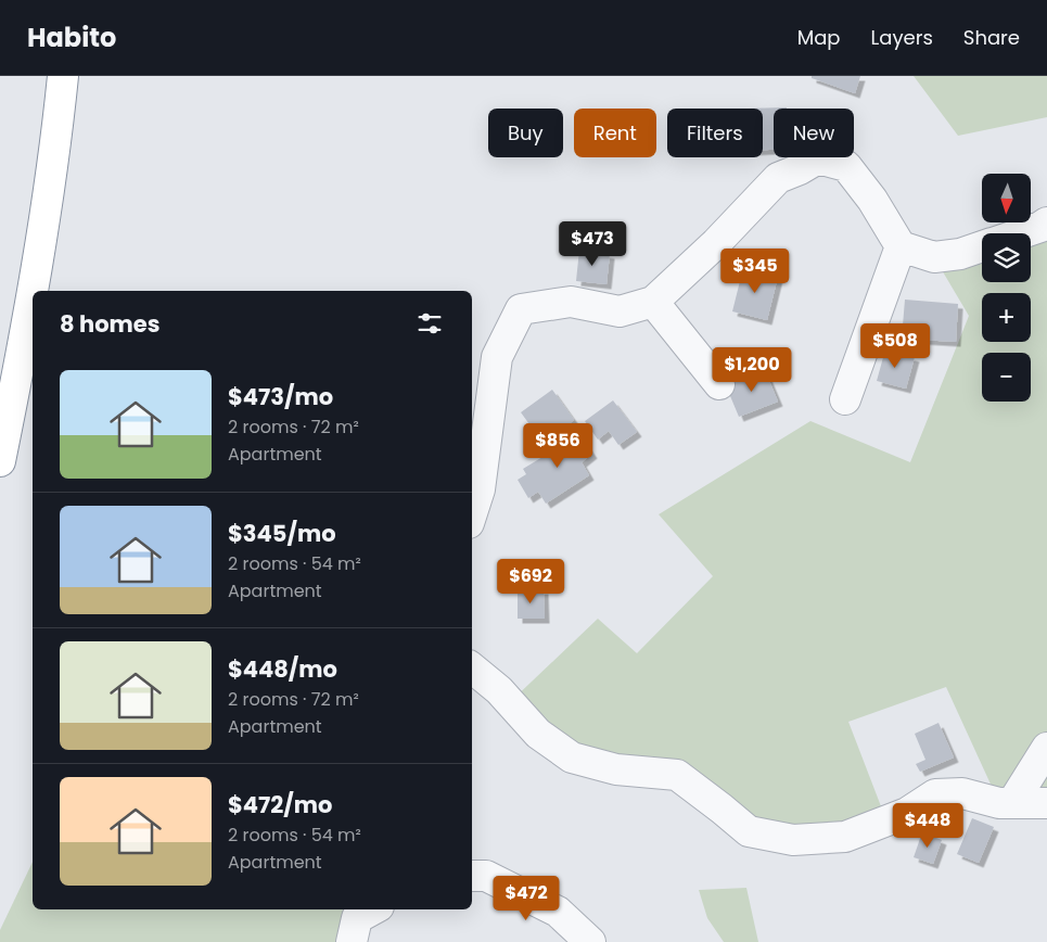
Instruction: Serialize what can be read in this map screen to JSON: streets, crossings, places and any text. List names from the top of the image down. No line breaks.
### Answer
{"north":"bottom","page":{"header":"Habito","nav":["Map","Layers","Share"],"chip":["Buy","Rent","Filters","New"],"map_buttons":["+","−"],"price":["$473","$345","$508","$1,200","$856","$692","$448","$472"],"heading":"8 homes","list":[{"name":"$473/mo","note":"2 rooms · 72 m² · Apartment"},{"name":"$345/mo","note":"2 rooms · 54 m² · Apartment"},{"name":"$448/mo","note":"2 rooms · 72 m² · Apartment"},{"name":"$472/mo","note":"2 rooms · 54 m² · Apartment"}]}}
